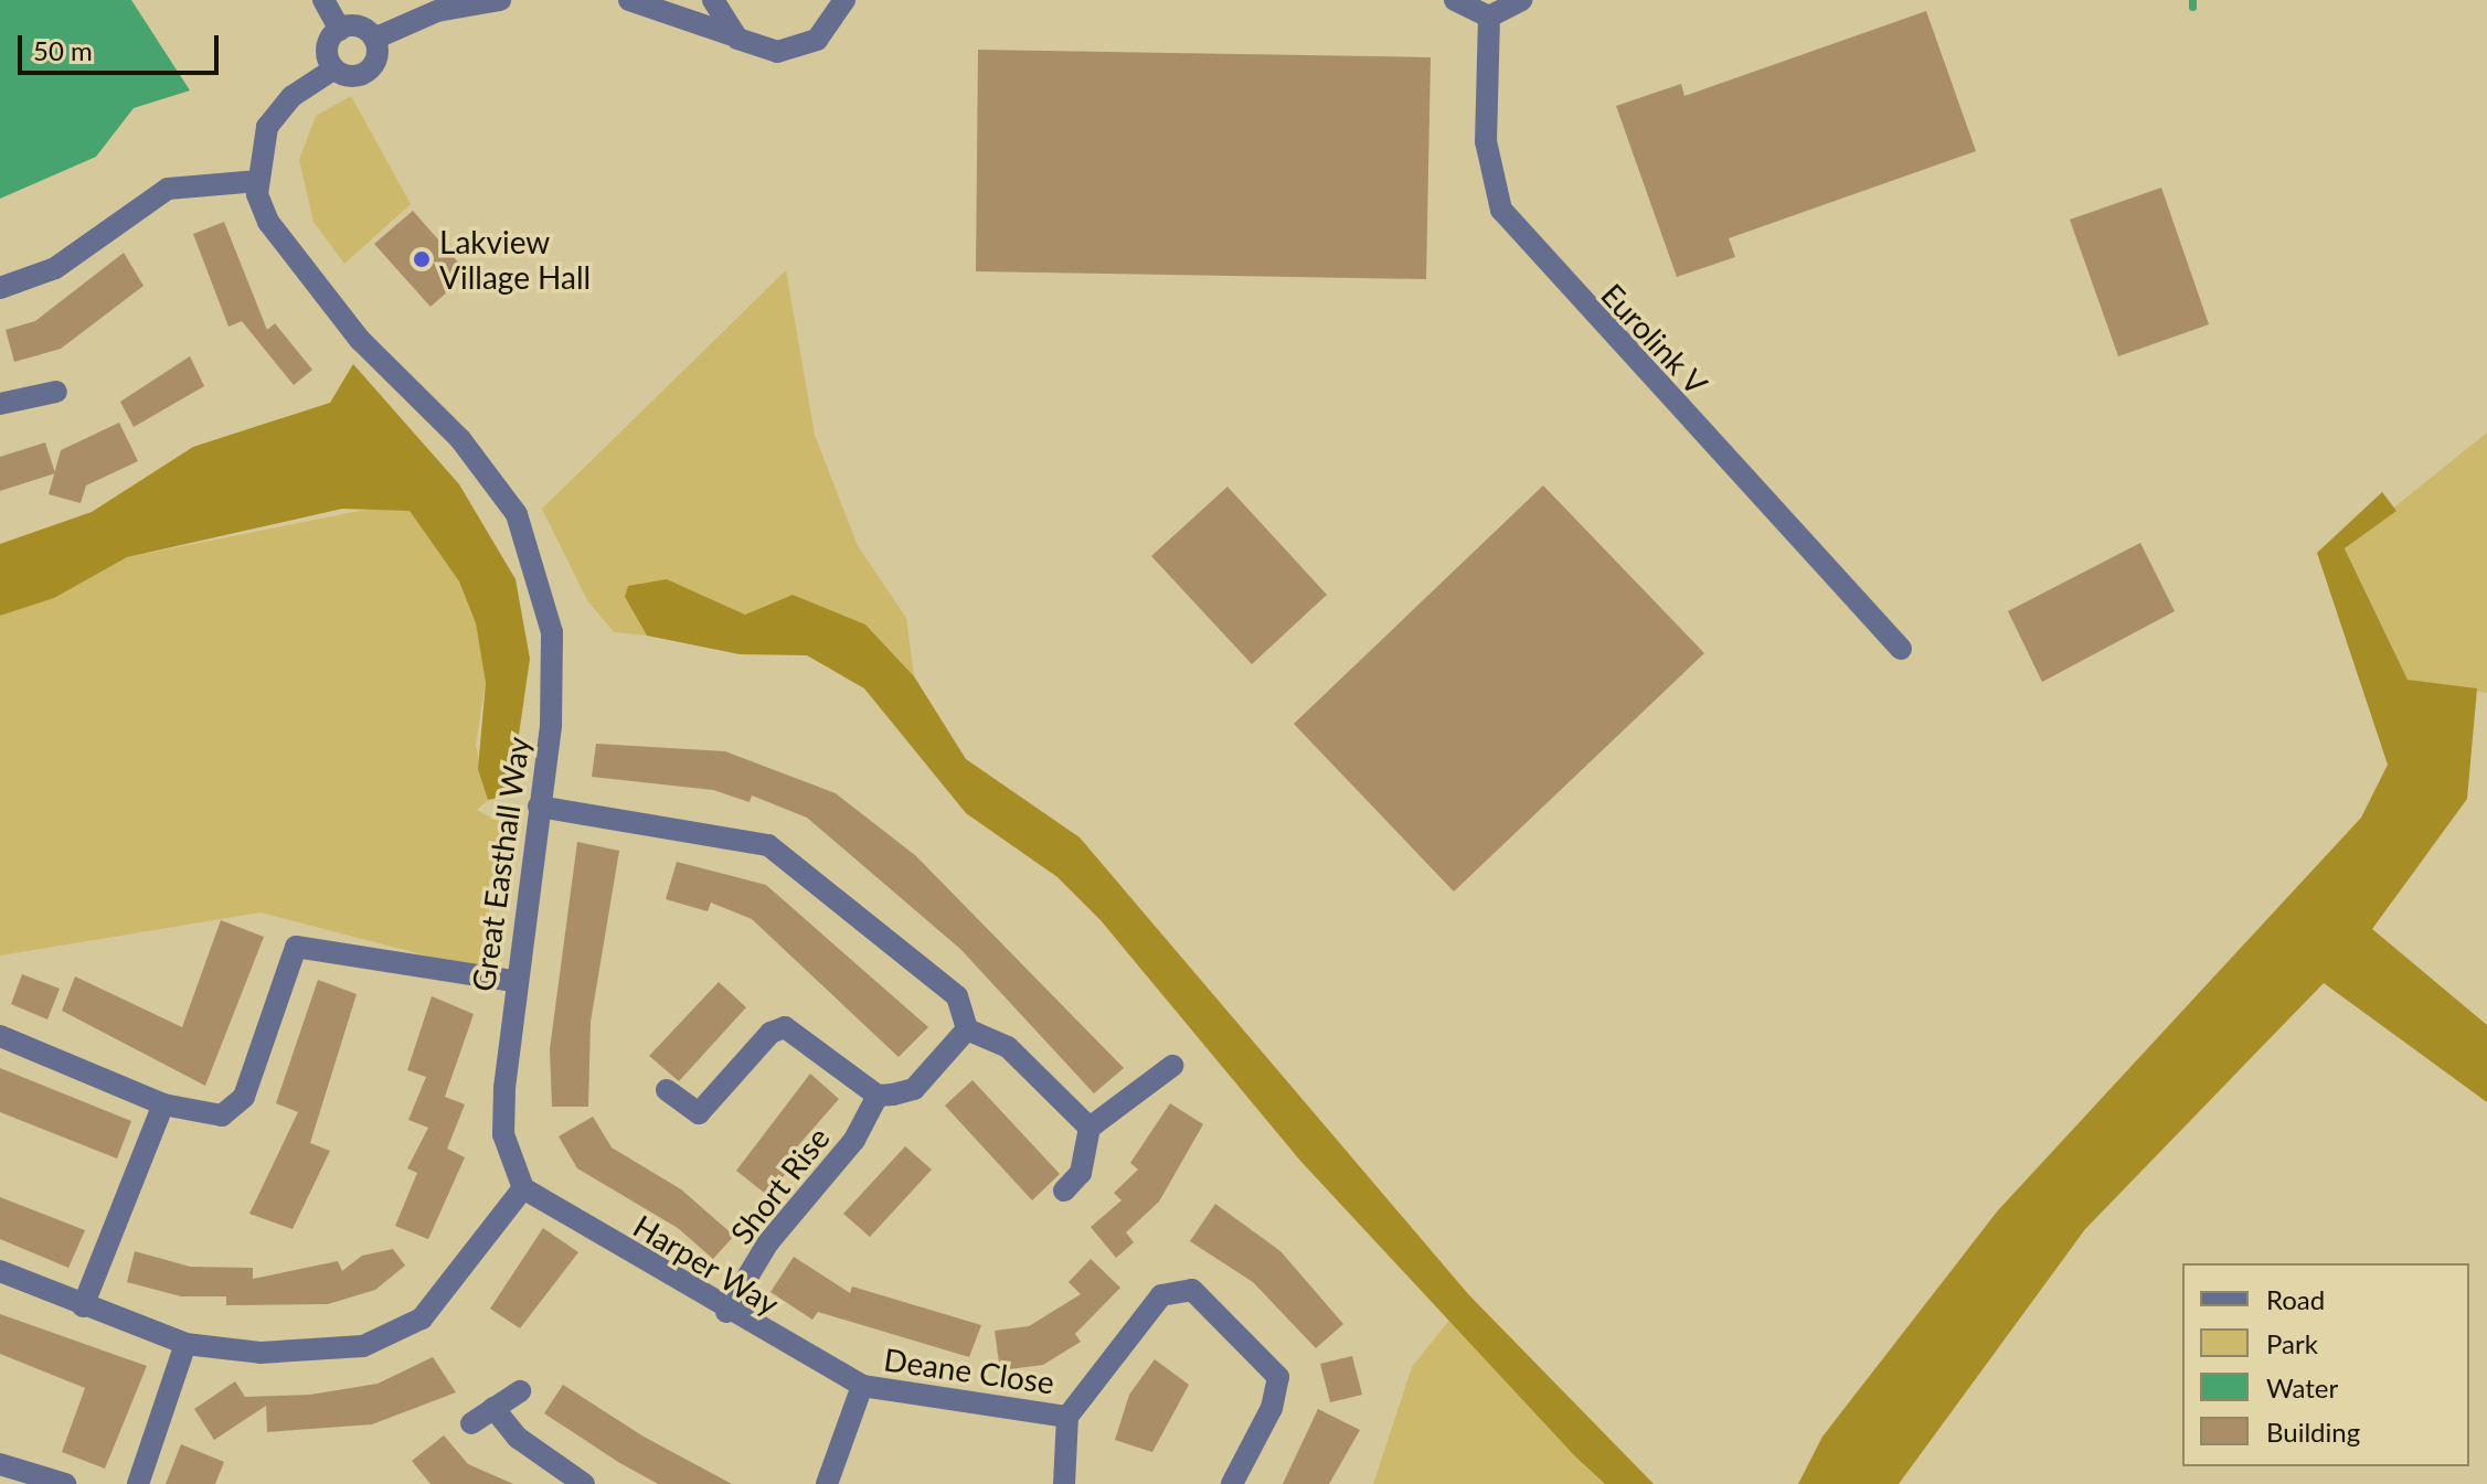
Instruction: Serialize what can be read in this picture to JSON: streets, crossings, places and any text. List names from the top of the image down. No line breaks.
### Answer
{"streets":{"street":["Eurolink V","Great Easthall Way","Short Rise","Harper Way","Deane Close"]},"crossings":[["Great Easthall Way","Harper Way"],["Short Rise","Harper Way"],["Harper Way","Deane Close"]],"places":["Lakview Village Hall"],"legend":["Road","Park","Water","Building"],"scale_bar":"50 m"}
